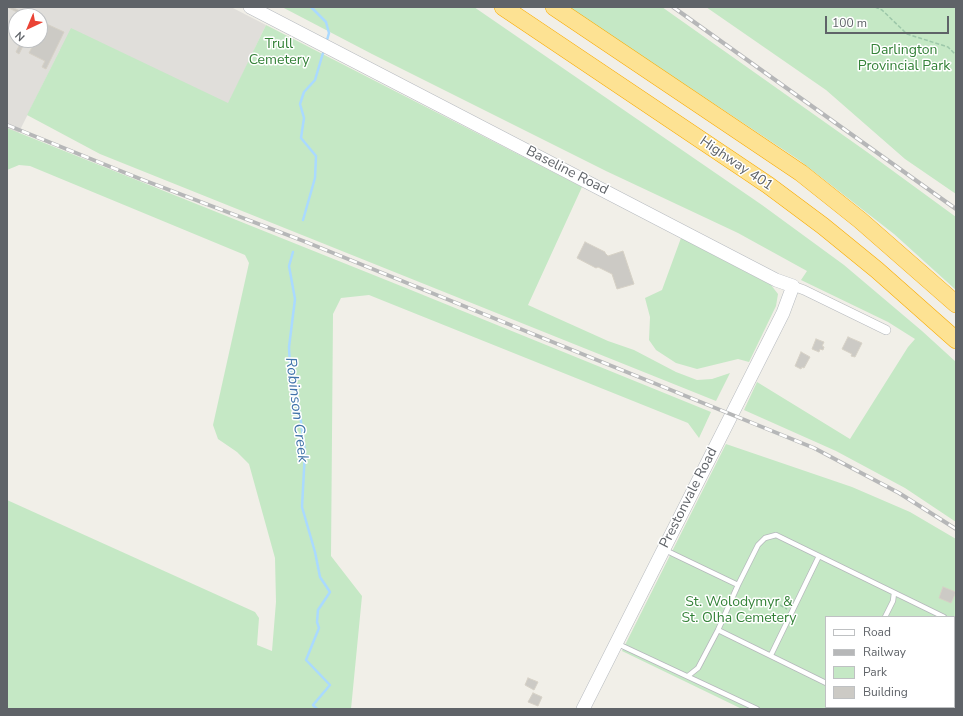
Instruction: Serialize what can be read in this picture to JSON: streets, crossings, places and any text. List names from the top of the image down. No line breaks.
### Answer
{"streets":{"highway":["Highway 401"],"street":["Baseline Road","Prestonvale Road"]},"crossings":[["Baseline Road","Prestonvale Road"]],"water":["Robinson Creek"],"parks":["Trull Cemetery","Darlington Provincial Park","St. Wolodymyr & St. Olha Cemetery"],"legend":["Road","Railway","Park","Building"],"scale_bar":"100 m","north":"bottom left"}
